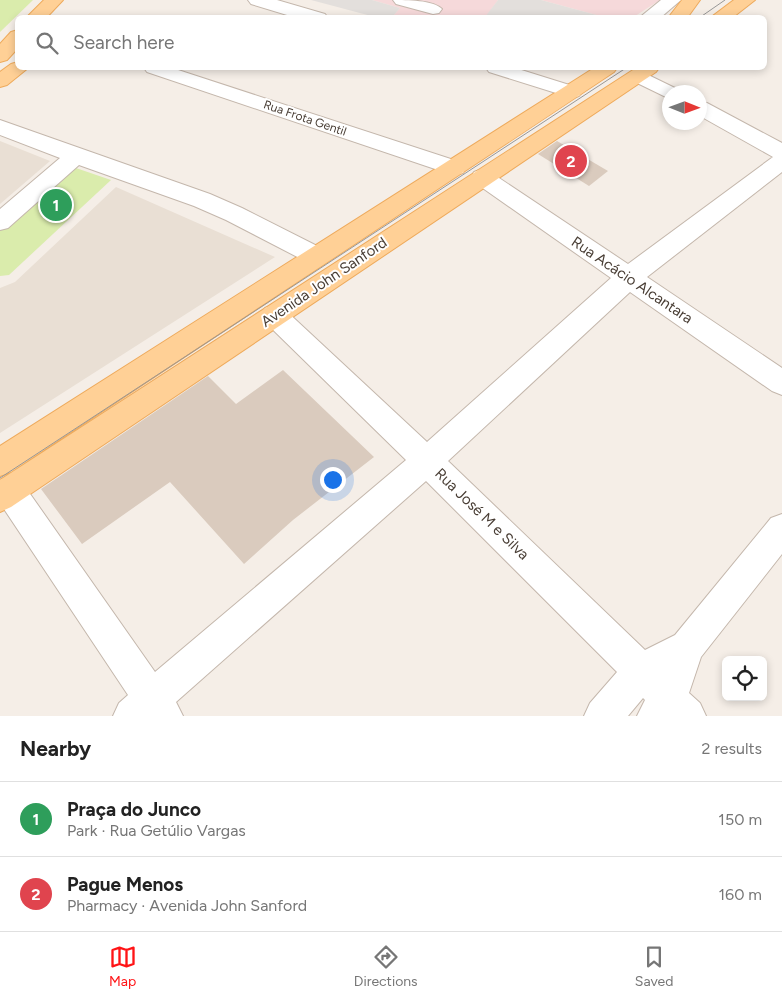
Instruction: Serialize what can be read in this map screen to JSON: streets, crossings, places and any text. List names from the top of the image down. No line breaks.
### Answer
{"streets":{"main road":["Avenida John Sanford"],"street":["Rua Frota Gentil","Rua Acácio Alcantara","Rua José M e Silva"]},"crossings":[["Rua Frota Gentil","Avenida John Sanford"],["Rua Acácio Alcantara","Avenida John Sanford"],["Avenida John Sanford","Rua José M e Silva"]],"north":"right","page":{"search":"Search here","pins":["2","1"],"heading":["Nearby","2 results"],"list":[{"mark":"1","name":"Praça do Junco","note":"Park · Rua Getúlio Vargas","value":"150 m"},{"mark":"2","name":"Pague Menos","note":"Pharmacy · Avenida John Sanford","value":"160 m"}],"nav":["Map","Directions","Saved"]}}
